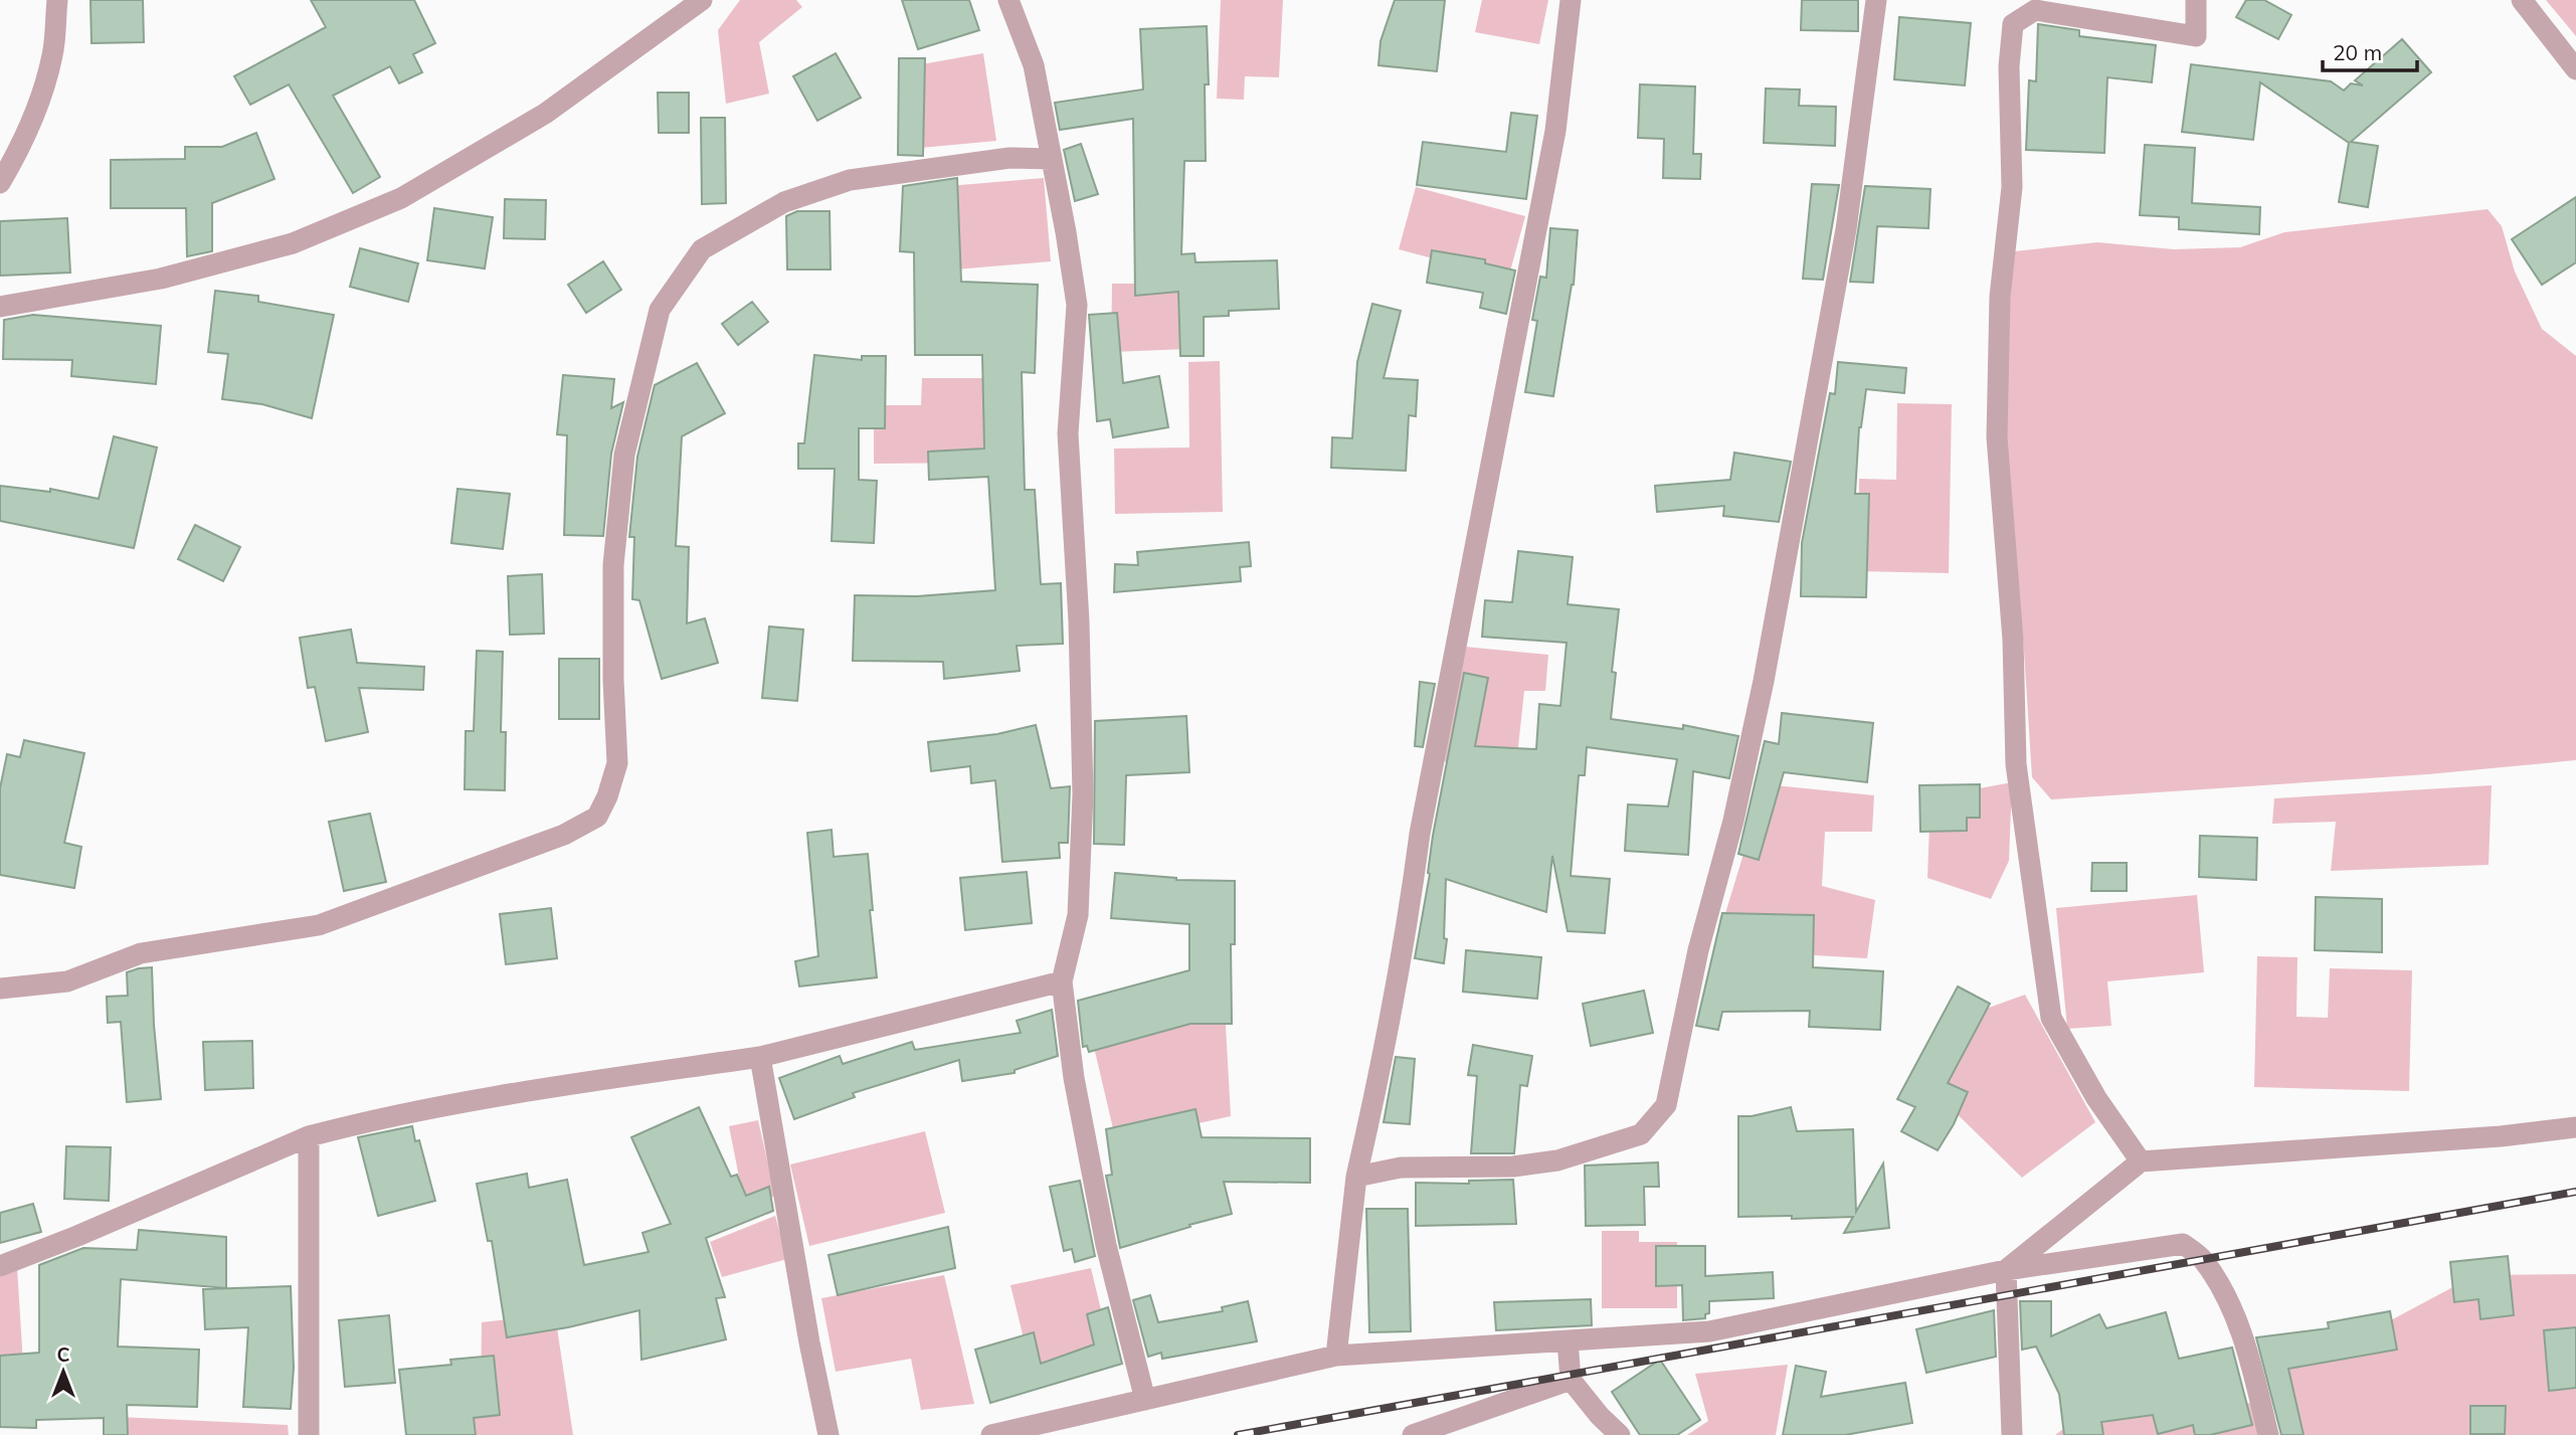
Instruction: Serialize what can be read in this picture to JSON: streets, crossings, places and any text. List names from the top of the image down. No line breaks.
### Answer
{"scale_bar":"20 m","north":"top"}
